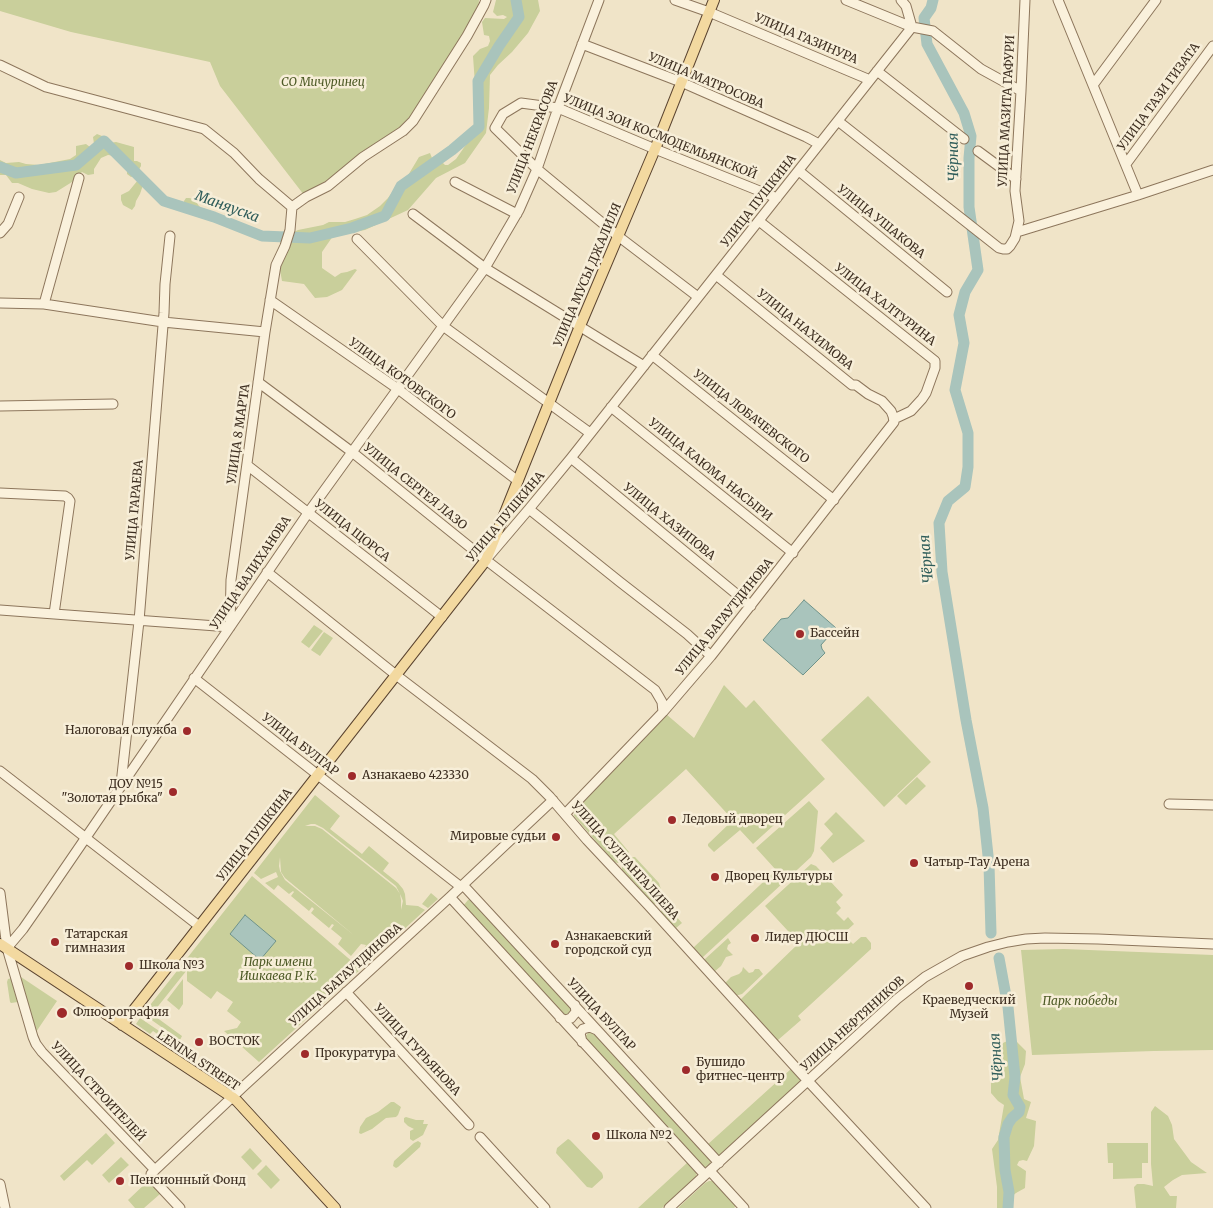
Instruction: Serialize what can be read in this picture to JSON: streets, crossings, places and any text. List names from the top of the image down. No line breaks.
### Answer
{"streets":{"main road":["УЛИЦА ПУШКИНА","УЛИЦА МУСЫ ДЖАЛИЛЯ","LENINA STREET"],"street":["УЛИЦА ГАЗИНУРА","УЛИЦА МАТРОСОВА","УЛИЦА ТАЗИ ГИЗАТА","УЛИЦА МАЗИТА ГАФУРИ","УЛИЦА НЕКРАСОВА","УЛИЦА ЗОИ КОСМОДЕМЬЯНСКОЙ","УЛИЦА УШАКОВА","УЛИЦА ХАЛТУРИНА","УЛИЦА НАХИМОВА","УЛИЦА КОТОВСКОГО","УЛИЦА ЛОБАЧЕВСКОГО","УЛИЦА 8 МАРТА","УЛИЦА КАЮМА НАСЫРИ","УЛИЦА СЕРГЕЯ ЛАЗО","УЛИЦА ГАРАЕВА","УЛИЦА ХАЗИПОВА","УЛИЦА ЩОРСА","УЛИЦА ВАЛИХАНОВА","УЛИЦА БАГАУТДИНОВА","УЛИЦА БУЛГАР","УЛИЦА СУЛТАНГАЛИЕВА","УЛИЦА НЕФТЯНИКОВ","УЛИЦА ГУРЬЯНОВА","УЛИЦА СТРОИТЕЛЕЙ"]},"crossings":[["УЛИЦА ГАЗИНУРА","УЛИЦА ПУШКИНА"],["УЛИЦА ГАЗИНУРА","УЛИЦА МУСЫ ДЖАЛИЛЯ"],["УЛИЦА МАТРОСОВА","УЛИЦА НЕКРАСОВА"],["УЛИЦА МАТРОСОВА","УЛИЦА ПУШКИНА"],["УЛИЦА МАТРОСОВА","УЛИЦА МУСЫ ДЖАЛИЛЯ"],["УЛИЦА НЕКРАСОВА","УЛИЦА ЗОИ КОСМОДЕМЬЯНСКОЙ"],["УЛИЦА НЕКРАСОВА","УЛИЦА ВАЛИХАНОВА"],["УЛИЦА ЗОИ КОСМОДЕМЬЯНСКОЙ","УЛИЦА ПУШКИНА"],["УЛИЦА ЗОИ КОСМОДЕМЬЯНСКОЙ","УЛИЦА МУСЫ ДЖАЛИЛЯ"],["УЛИЦА ПУШКИНА","УЛИЦА УШАКОВА"],["УЛИЦА ПУШКИНА","УЛИЦА МУСЫ ДЖАЛИЛЯ"],["УЛИЦА ПУШКИНА","УЛИЦА ХАЛТУРИНА"],["УЛИЦА ПУШКИНА","УЛИЦА НАХИМОВА"],["УЛИЦА ПУШКИНА","УЛИЦА ЛОБАЧЕВСКОГО"],["УЛИЦА ПУШКИНА","УЛИЦА КАЮМА НАСЫРИ"],["УЛИЦА ПУШКИНА","УЛИЦА СЕРГЕЯ ЛАЗО"],["УЛИЦА ПУШКИНА","УЛИЦА ХАЗИПОВА"],["УЛИЦА ПУШКИНА","УЛИЦА ЩОРСА"],["УЛИЦА ПУШКИНА","УЛИЦА БУЛГАР"],["УЛИЦА ПУШКИНА","УЛИЦА СУЛТАНГАЛИЕВА"],["УЛИЦА ПУШКИНА","LENINA STREET"],["УЛИЦА МУСЫ ДЖАЛИЛЯ","УЛИЦА КОТОВСКОГО"],["УЛИЦА МУСЫ ДЖАЛИЛЯ","УЛИЦА СЕРГЕЯ ЛАЗО"],["УЛИЦА ХАЛТУРИНА","УЛИЦА НАХИМОВА"],["УЛИЦА ХАЛТУРИНА","УЛИЦА БАГАУТДИНОВА"],["УЛИЦА НАХИМОВА","УЛИЦА БАГАУТДИНОВА"],["УЛИЦА КОТОВСКОГО","УЛИЦА 8 МАРТА"],["УЛИЦА КОТОВСКОГО","УЛИЦА ВАЛИХАНОВА"],["УЛИЦА ЛОБАЧЕВСКОГО","УЛИЦА БАГАУТДИНОВА"],["УЛИЦА 8 МАРТА","УЛИЦА СЕРГЕЯ ЛАЗО"],["УЛИЦА 8 МАРТА","УЛИЦА ЩОРСА"],["УЛИЦА 8 МАРТА","УЛИЦА ВАЛИХАНОВА"],["УЛИЦА КАЮМА НАСЫРИ","УЛИЦА БАГАУТДИНОВА"],["УЛИЦА СЕРГЕЯ ЛАЗО","УЛИЦА ВАЛИХАНОВА"],["УЛИЦА СЕРГЕЯ ЛАЗО","УЛИЦА БАГАУТДИНОВА"],["УЛИЦА ГАРАЕВА","УЛИЦА ВАЛИХАНОВА"],["УЛИЦА ХАЗИПОВА","УЛИЦА БАГАУТДИНОВА"],["УЛИЦА ЩОРСА","УЛИЦА ВАЛИХАНОВА"],["УЛИЦА ВАЛИХАНОВА","УЛИЦА БУЛГАР"],["УЛИЦА ВАЛИХАНОВА","УЛИЦА СУЛТАНГАЛИЕВА"],["УЛИЦА ВАЛИХАНОВА","LENINA STREET"],["УЛИЦА ВАЛИХАНОВА","УЛИЦА СТРОИТЕЛЕЙ"],["УЛИЦА БАГАУТДИНОВА","УЛИЦА БУЛГАР"],["УЛИЦА БАГАУТДИНОВА","УЛИЦА СУЛТАНГАЛИЕВА"],["УЛИЦА БАГАУТДИНОВА","УЛИЦА ГУРЬЯНОВА"],["УЛИЦА БАГАУТДИНОВА","LENINA STREET"],["УЛИЦА БАГАУТДИНОВА","УЛИЦА СТРОИТЕЛЕЙ"],["УЛИЦА БУЛГАР","УЛИЦА НЕФТЯНИКОВ"],["УЛИЦА СУЛТАНГАЛИЕВА","УЛИЦА НЕФТЯНИКОВ"],["LENINA STREET","УЛИЦА СТРОИТЕЛЕЙ"]],"water":["Чёрная","Маняуска"],"parks":["СО Мичуринец","Парк имени Ишкаева Р. К.","Парк победы"],"places":["Бассейн","Налоговая служба","Азнакаево 423330","ДОУ №15 \"Золотая рыбка\"","Ледовый дворец","Мировые судьи","Чатыр-Тау Арена","Дворец Культуры","Лидер ДЮСШ","Татарская гимназия","Азнакаевский городской суд","Школа №3","Краеведческий Музей","Флюорография","ВОСТОК","Прокуратура","Бушидо фитнес-центр","Школа №2","Пенсионный Фонд"]}
